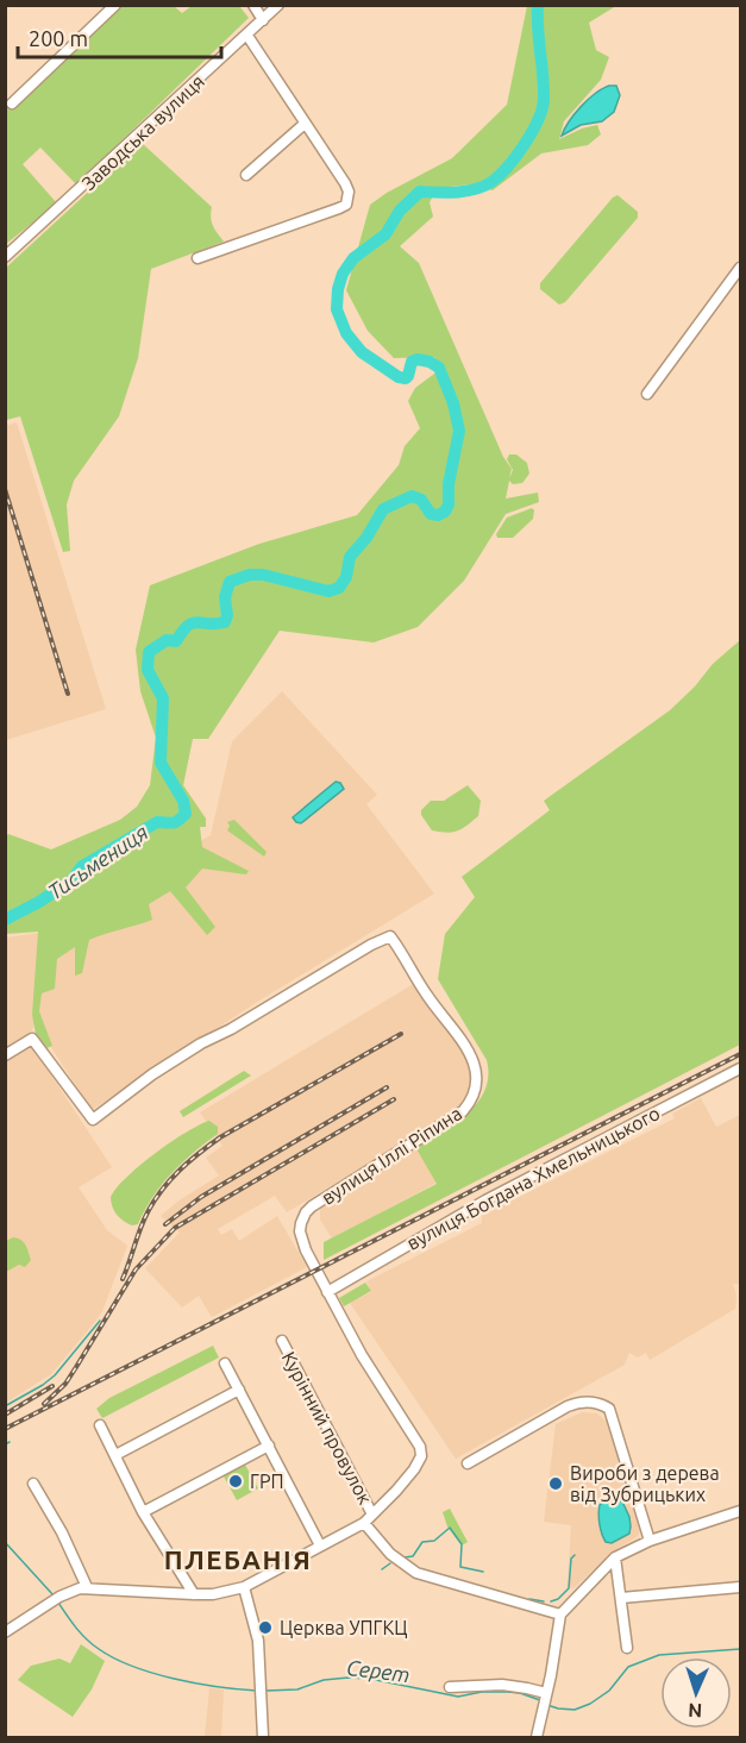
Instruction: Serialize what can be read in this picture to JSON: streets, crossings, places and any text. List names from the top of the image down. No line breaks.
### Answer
{"streets":{"street":["Заводська вулиця","вулиця Іллі Ріпина","вулиця Богдана Хмельницького","Курінний провулок"]},"crossings":[["вулиця Іллі Ріпина","вулиця Богдана Хмельницького"],["вулиця Іллі Ріпина","Курінний провулок"]],"districts":["ПЛЕБАНІЯ"],"water":["Тисьмениця","Серет"],"places":["ГРП","Вироби з дерева від Зубрицьких","Церква УПГКЦ"],"scale_bar":"200 m","north":"bottom"}
